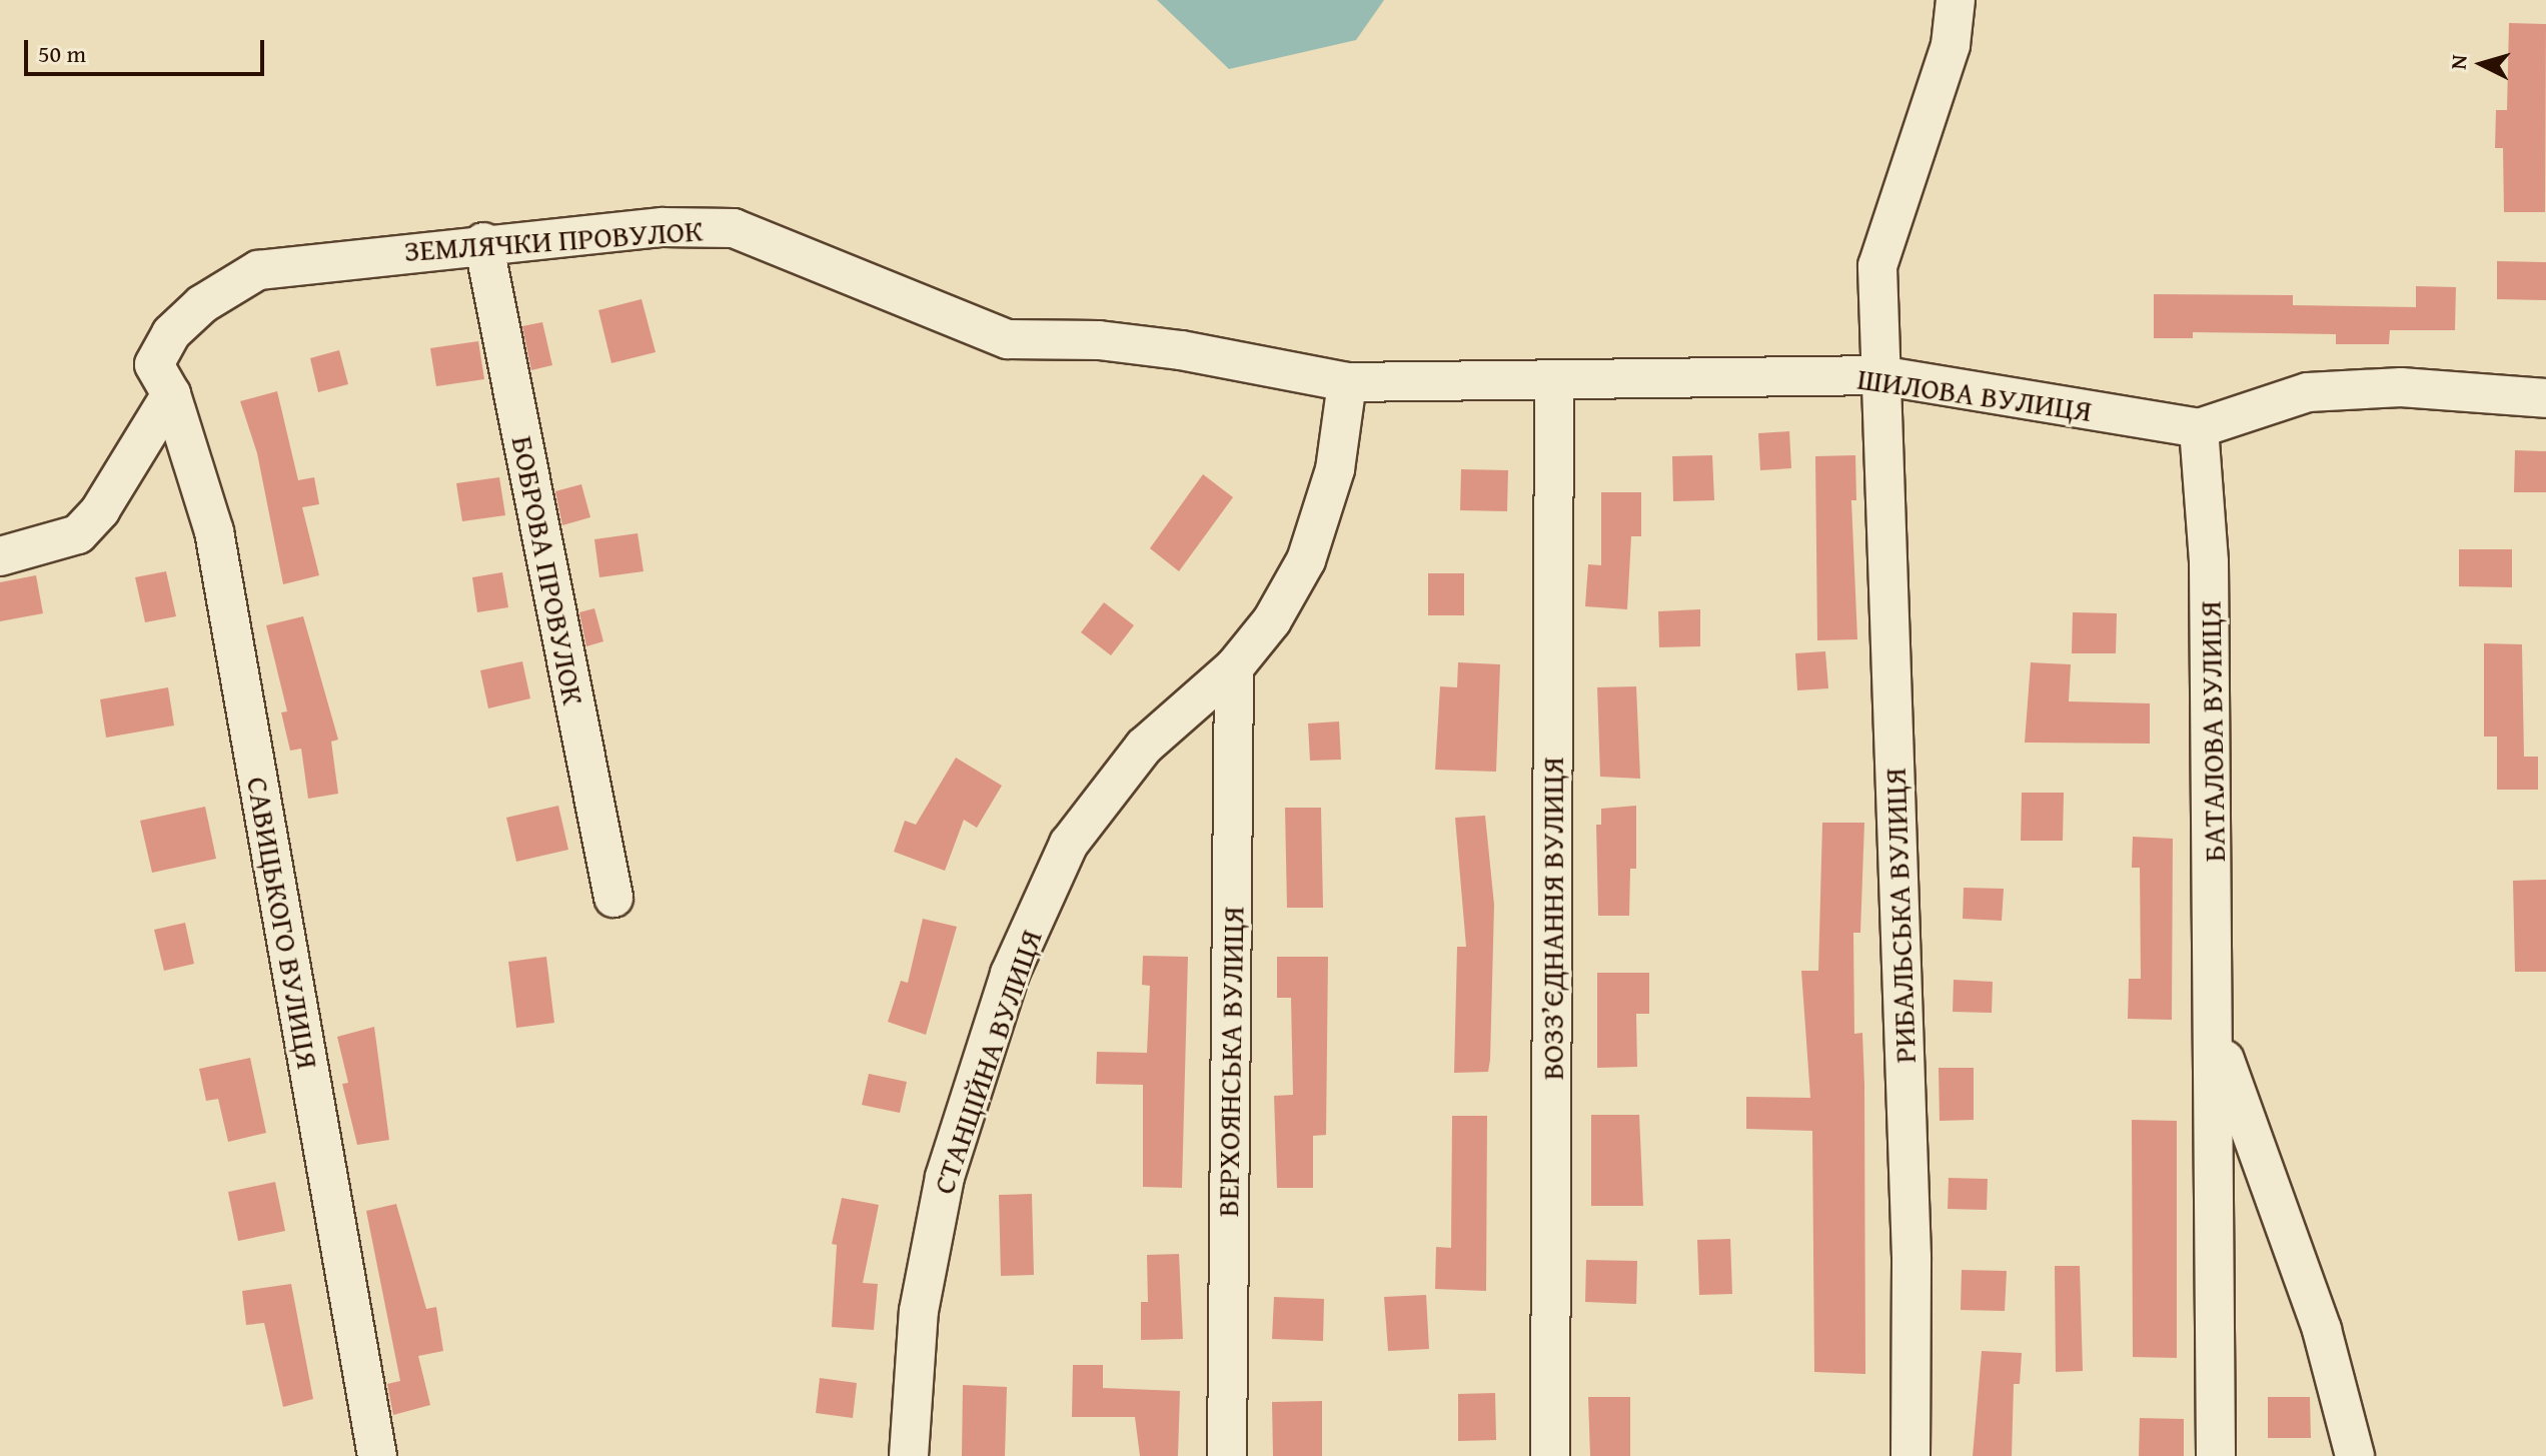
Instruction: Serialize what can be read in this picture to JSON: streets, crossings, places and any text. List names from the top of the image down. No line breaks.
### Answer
{"streets":{"street":["ЗЕМЛЯЧКИ ПРОВУЛОК","ШИЛОВА ВУЛИЦЯ","БОБРОВА ПРОВУЛОК","БАТАЛОВА ВУЛИЦЯ","РИБАЛЬСЬКА ВУЛИЦЯ","ВОЗЗ’ЄДНАННЯ ВУЛИЦЯ","САВИЦЬКОГО ВУЛИЦЯ","СТАНЦІЙНА ВУЛИЦЯ","ВЕРХОЯНСЬКА ВУЛИЦЯ"]},"crossings":[["ЗЕМЛЯЧКИ ПРОВУЛОК","ШИЛОВА ВУЛИЦЯ"],["ЗЕМЛЯЧКИ ПРОВУЛОК","БОБРОВА ПРОВУЛОК"],["ЗЕМЛЯЧКИ ПРОВУЛОК","САВИЦЬКОГО ВУЛИЦЯ"],["ЗЕМЛЯЧКИ ПРОВУЛОК","СТАНЦІЙНА ВУЛИЦЯ"],["ШИЛОВА ВУЛИЦЯ","БАТАЛОВА ВУЛИЦЯ"],["ШИЛОВА ВУЛИЦЯ","РИБАЛЬСЬКА ВУЛИЦЯ"],["ШИЛОВА ВУЛИЦЯ","ВОЗЗ’ЄДНАННЯ ВУЛИЦЯ"],["ШИЛОВА ВУЛИЦЯ","СТАНЦІЙНА ВУЛИЦЯ"],["СТАНЦІЙНА ВУЛИЦЯ","ВЕРХОЯНСЬКА ВУЛИЦЯ"]],"scale_bar":"50 m","north":"left"}
